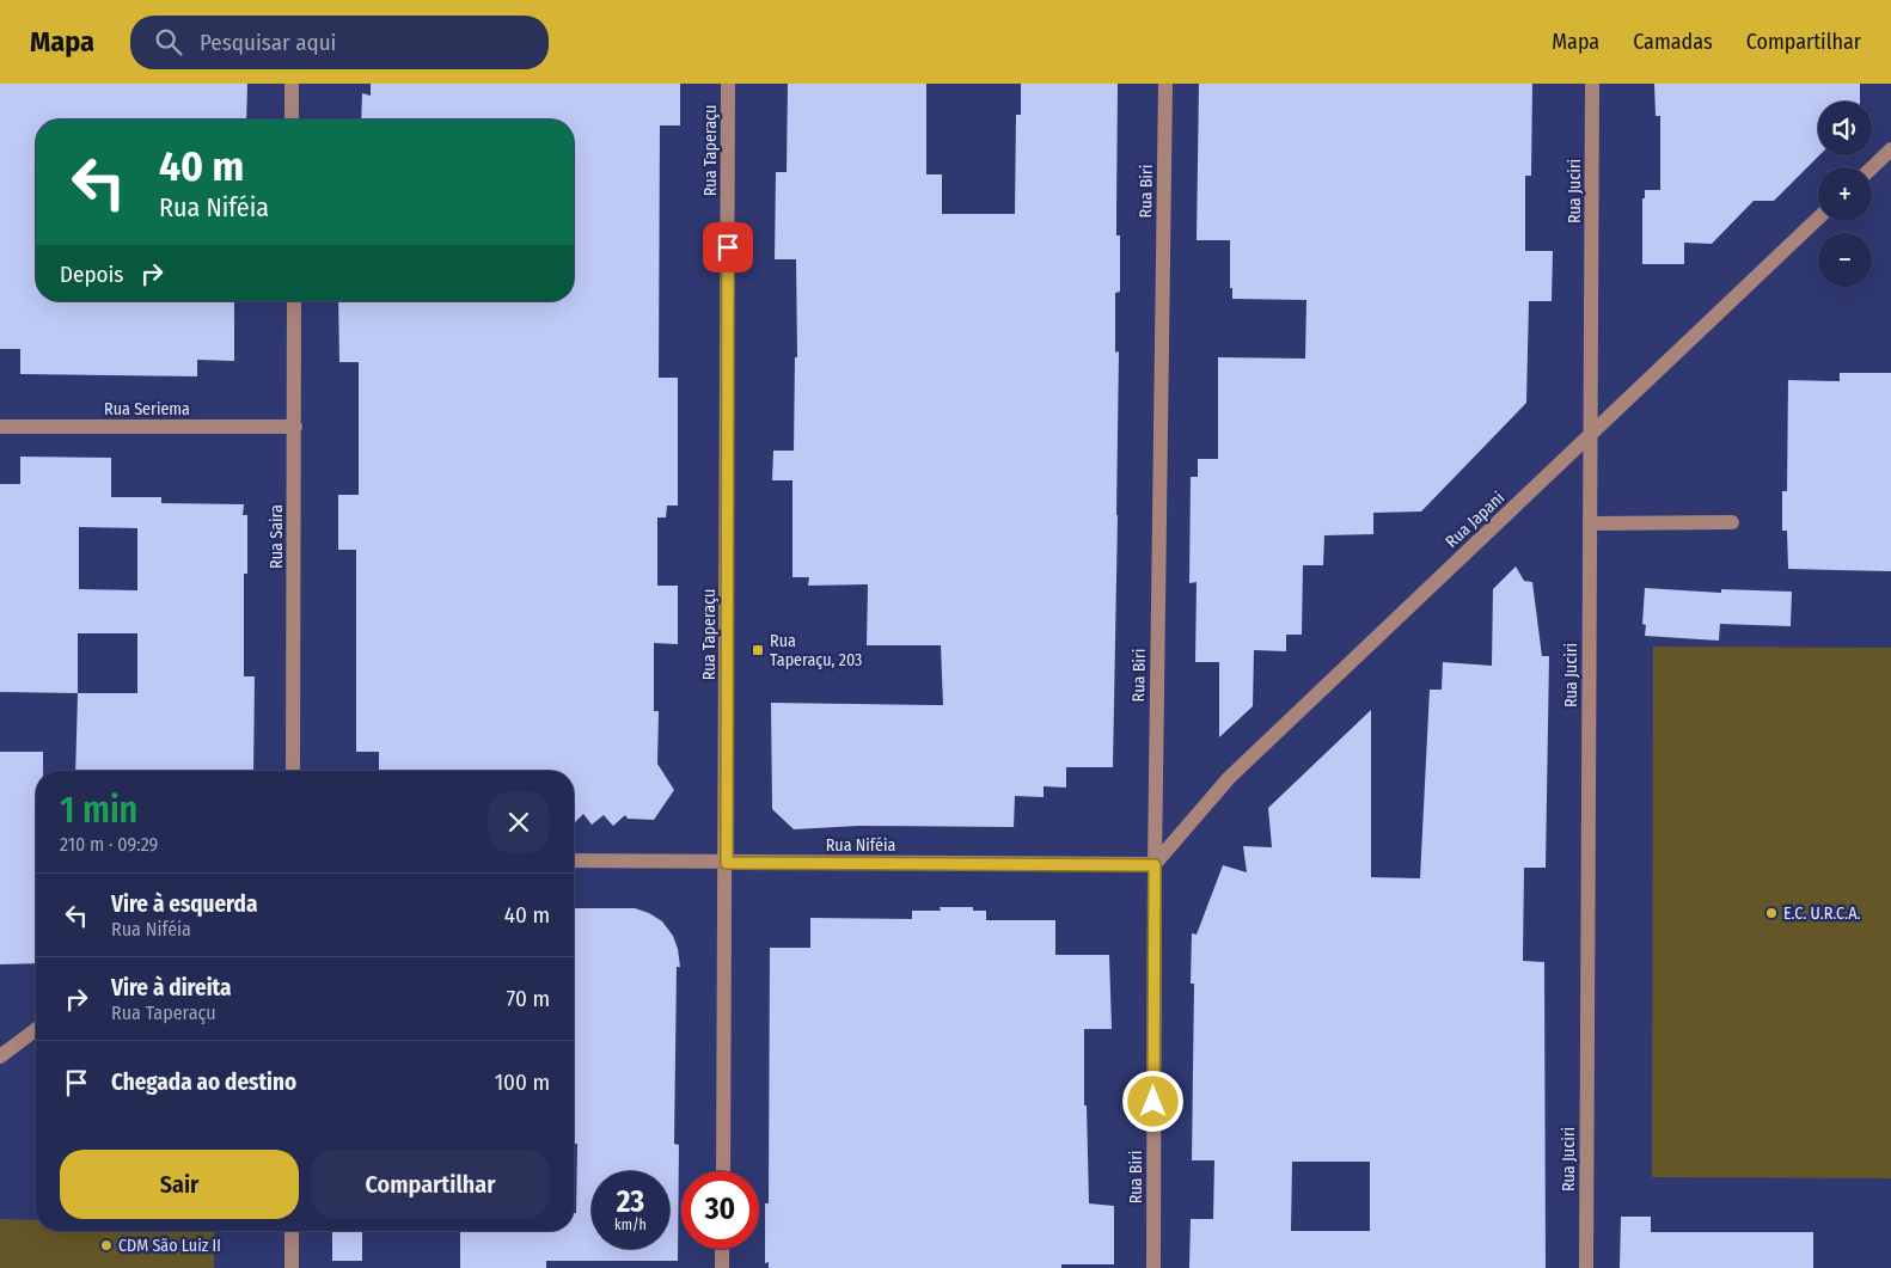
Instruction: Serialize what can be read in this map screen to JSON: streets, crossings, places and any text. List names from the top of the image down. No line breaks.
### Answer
{"streets":{"street":["Rua Taperaçu","Rua Biri","Rua Juciri","Rua Seriema","Rua Japani","Rua Saira","Rua Niféia"]},"crossings":[["Rua Taperaçu","Rua Niféia"],["Rua Biri","Rua Japani"],["Rua Biri","Rua Niféia"],["Rua Juciri","Rua Japani"],["Rua Seriema","Rua Saira"],["Rua Japani","Rua Niféia"]],"places":{"transit":["Rua Taperaçu, 203"],"other":["E.C. U.R.C.A.","CDM São Luiz II"]},"page":{"header":"Mapa","search":"Pesquisar aqui","nav":["Mapa","Camadas","Compartilhar"],"map_buttons":["+","−"],"turn":["40 m","Rua Niféia"],"then":"Depois","heading":["1 min","210 m · 09:29"],"list":[{"name":"Vire à esquerda","note":"Rua Niféia","value":"40 m"},{"name":"Vire à direita","note":"Rua Taperaçu","value":"70 m"},{"name":"Chegada ao destino","value":"100 m"}],"buttons":["Sair","Compartilhar"],"speed":"23 km/h","limit":"30"}}
